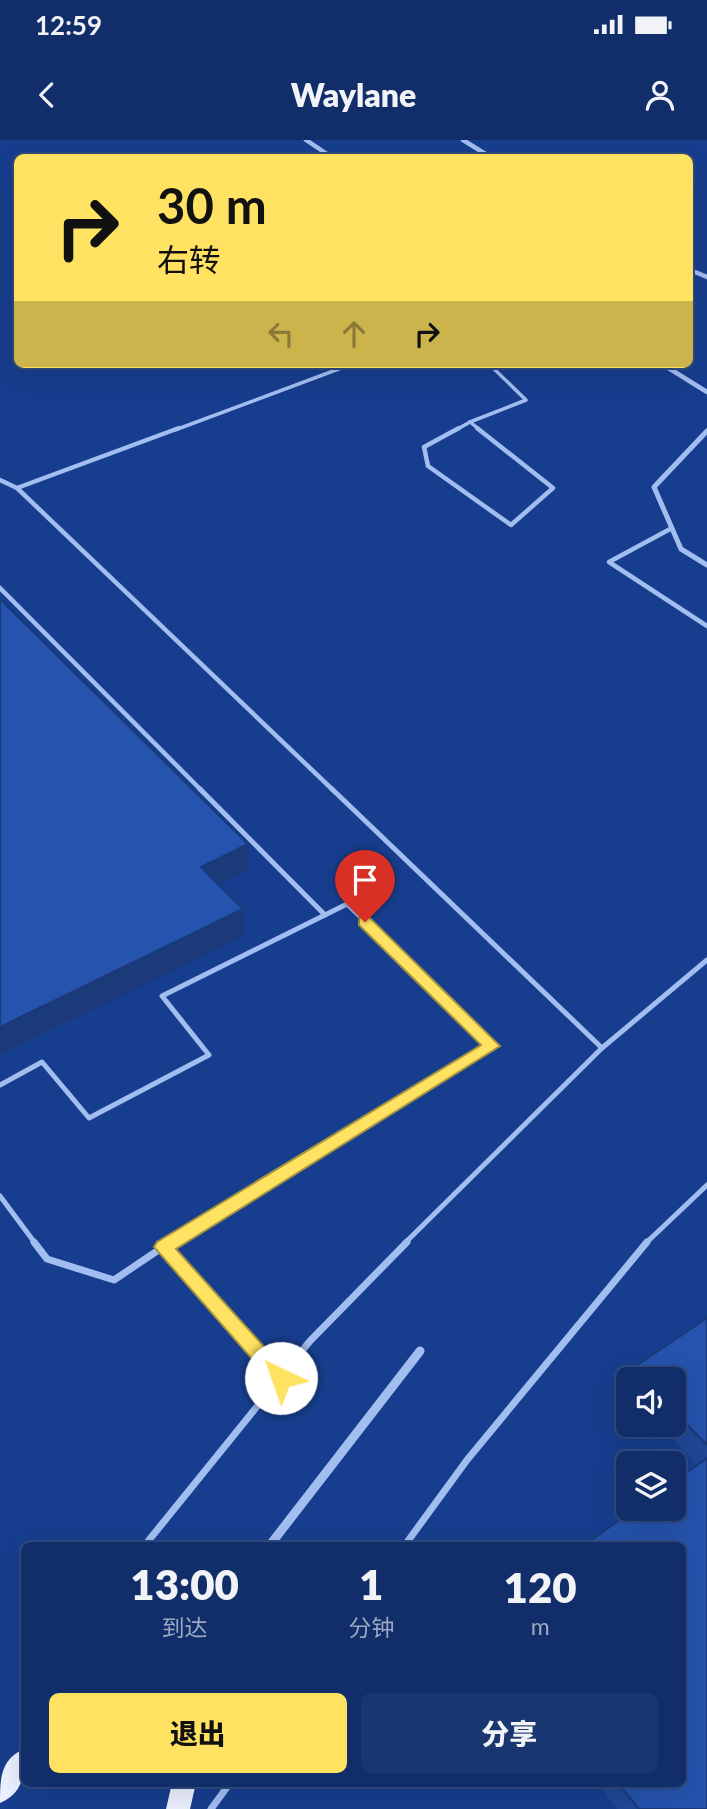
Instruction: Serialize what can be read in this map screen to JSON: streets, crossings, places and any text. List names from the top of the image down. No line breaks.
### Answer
{"page":{"status":"12:59","header":"Waylane","turn":["30 m","右转"],"eta":["13:00","到达","1","分钟","120","m"],"buttons":["退出","分享"]}}
